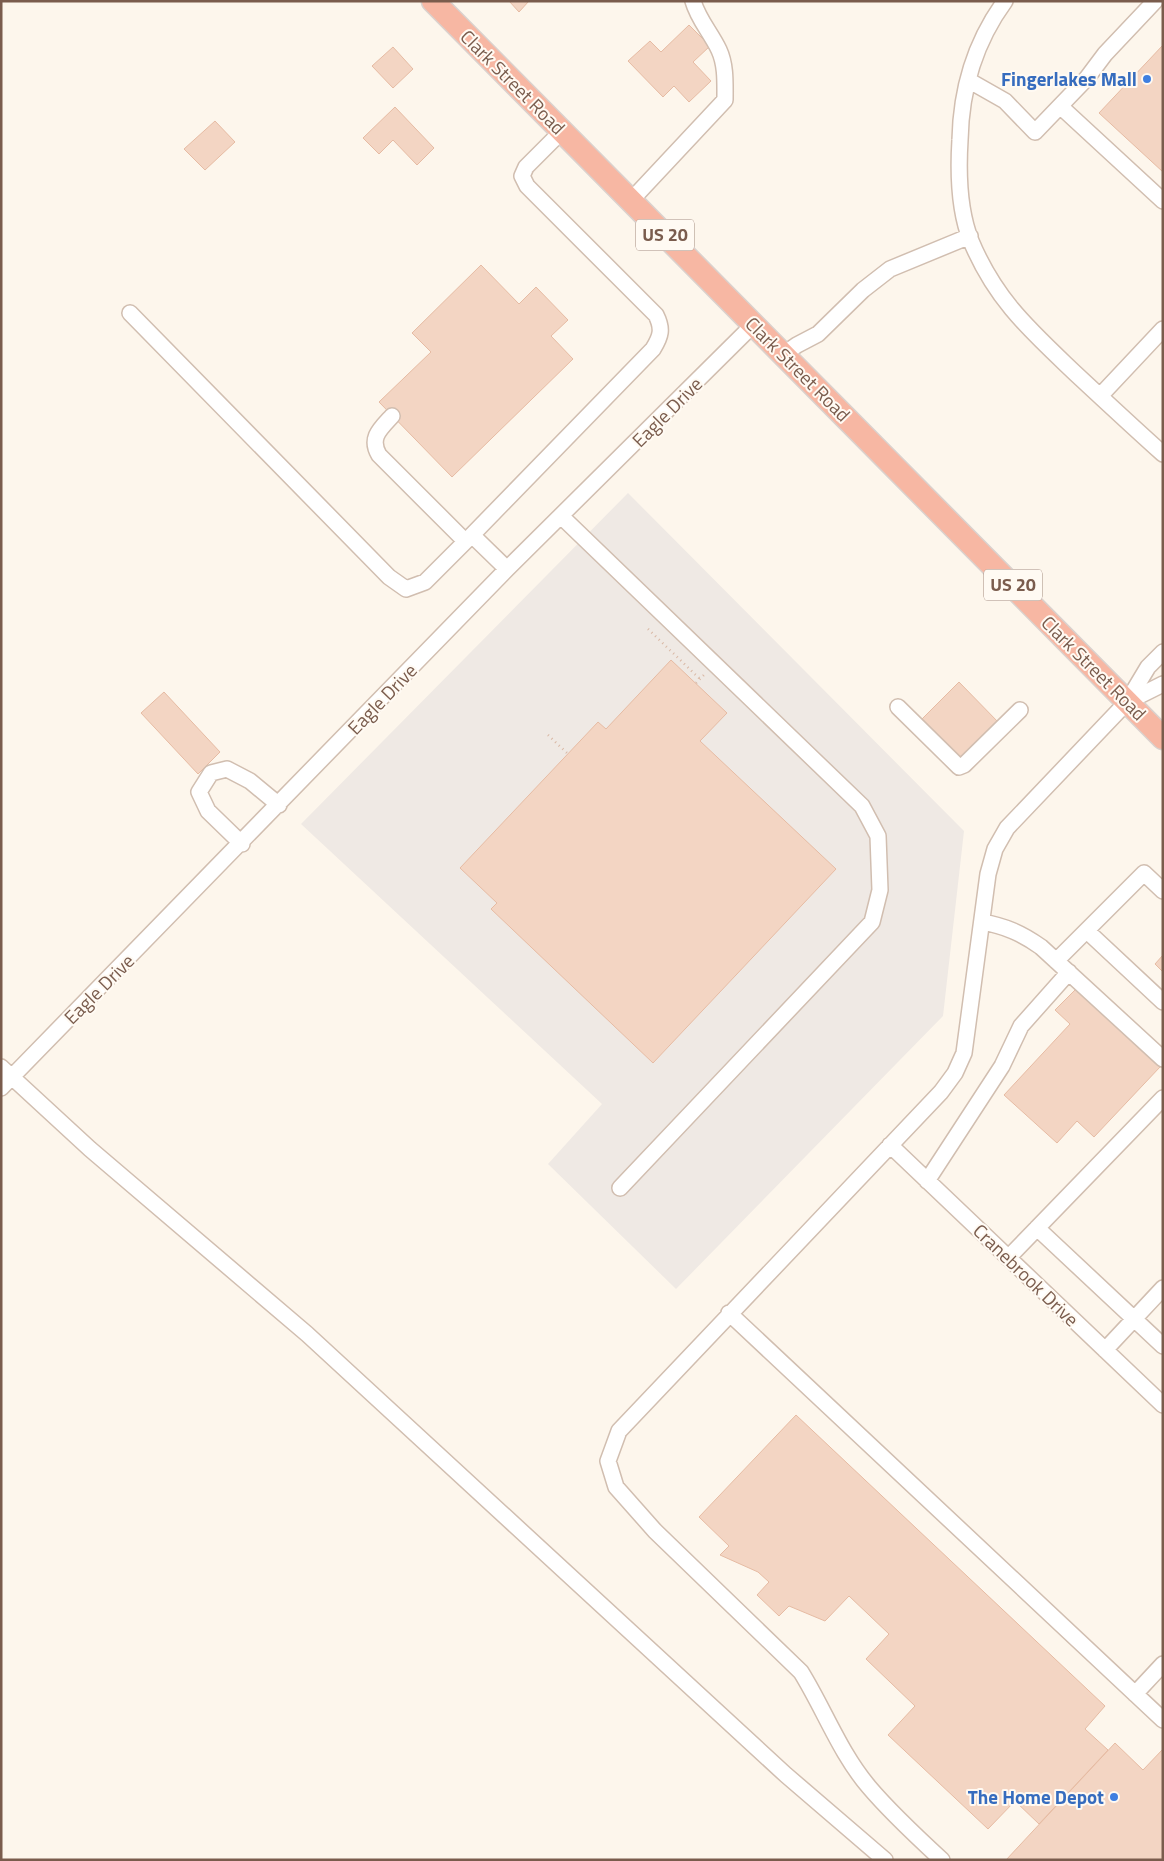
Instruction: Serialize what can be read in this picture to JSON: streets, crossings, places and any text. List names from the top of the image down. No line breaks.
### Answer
{"streets":{"highway":["Clark Street Road","US 20"],"street":["Eagle Drive","Cranebrook Drive"]},"crossings":[["Clark Street Road","Eagle Drive"]],"places":["Fingerlakes Mall","The Home Depot"]}
